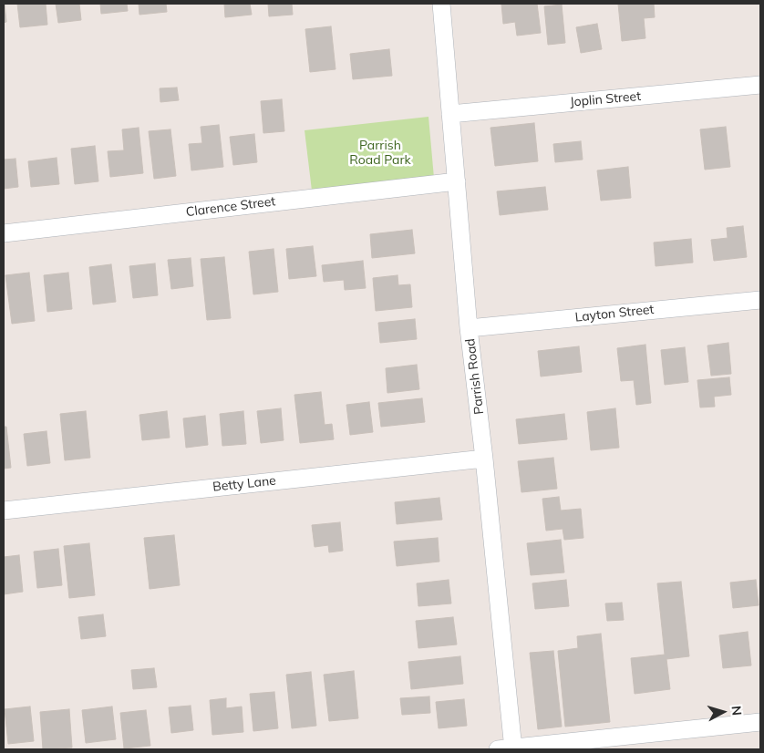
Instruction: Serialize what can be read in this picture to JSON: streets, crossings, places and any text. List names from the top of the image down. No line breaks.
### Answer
{"streets":{"street":["Joplin Street","Clarence Street","Layton Street","Parrish Road","Betty Lane"]},"crossings":[["Joplin Street","Parrish Road"],["Clarence Street","Parrish Road"],["Layton Street","Parrish Road"],["Parrish Road","Betty Lane"]],"parks":["Parrish Road Park"],"north":"right"}
